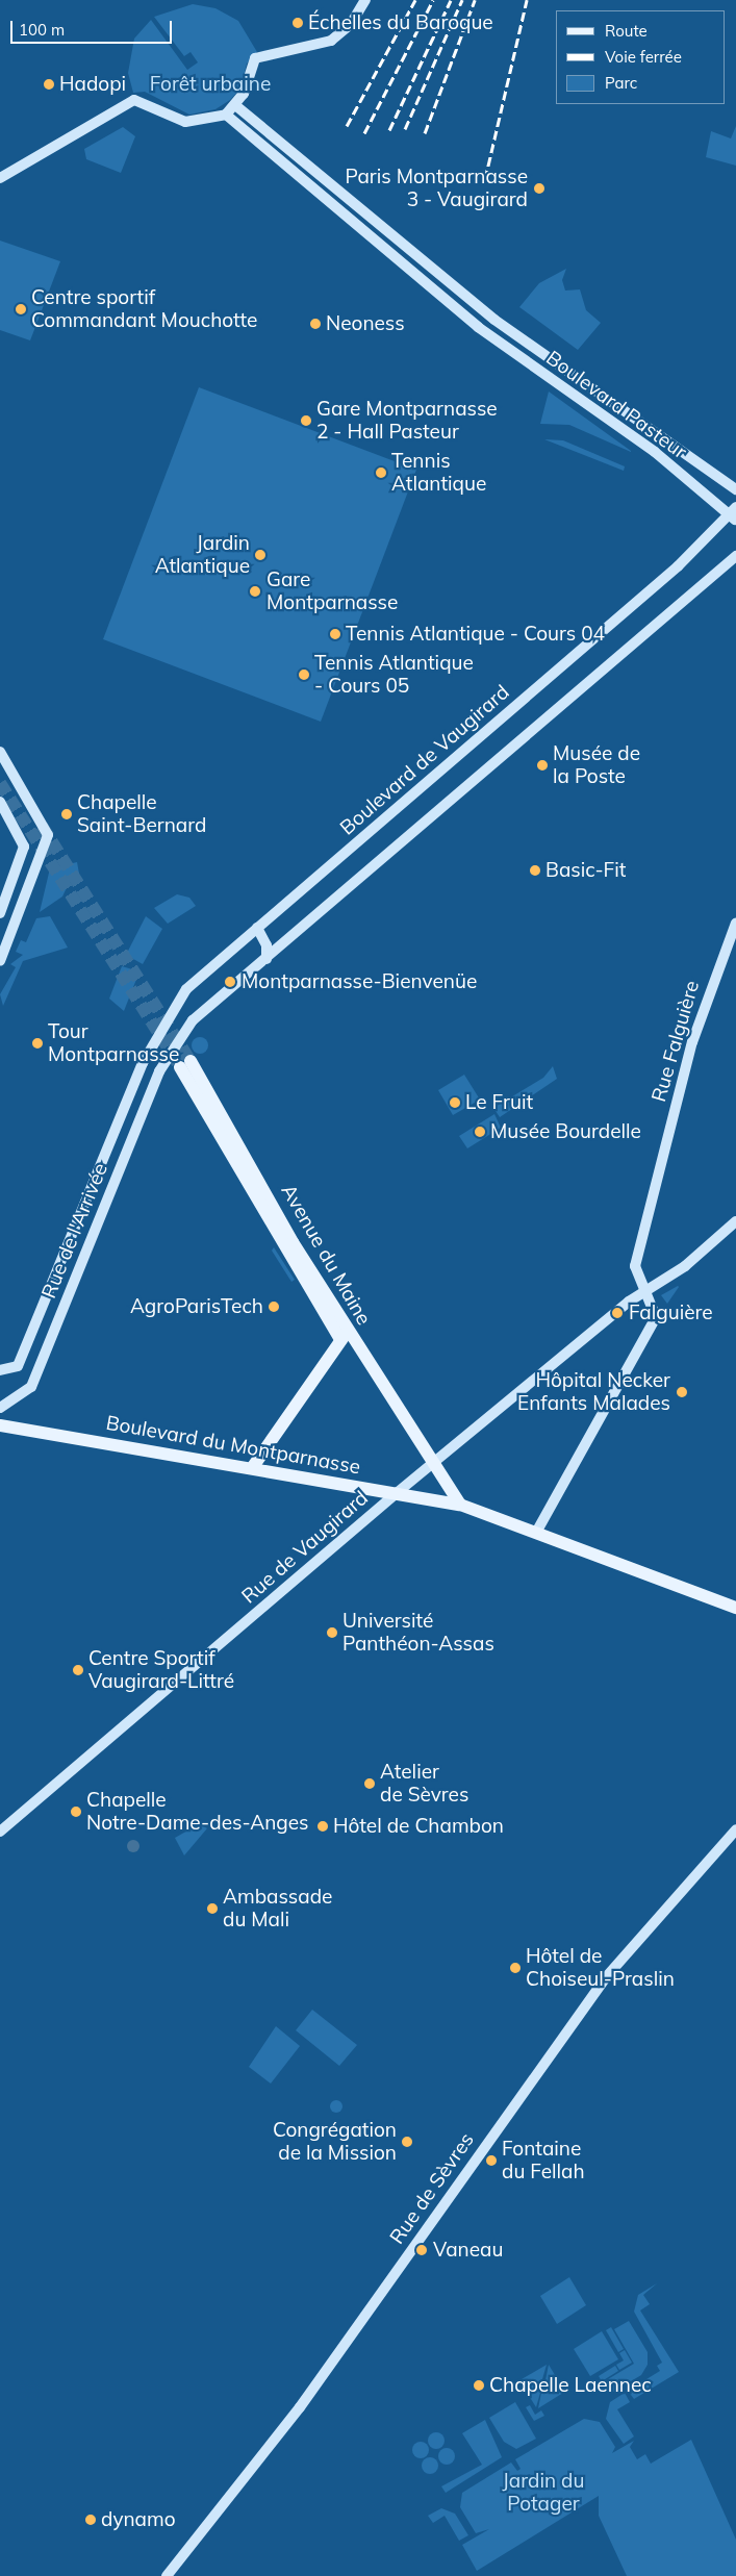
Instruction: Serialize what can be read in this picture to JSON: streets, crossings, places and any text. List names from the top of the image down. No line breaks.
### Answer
{"streets":{"main road":["Boulevard Pasteur","Boulevard de Vaugirard","Rue Falguière","Rue de l'Arrivée","Avenue du Maine","Boulevard du Montparnasse","Rue de Vaugirard","Rue de Sèvres"]},"crossings":[["Boulevard Pasteur","Boulevard de Vaugirard"],["Boulevard de Vaugirard","Rue de l'Arrivée"],["Rue Falguière","Boulevard du Montparnasse"],["Rue Falguière","Rue de Vaugirard"],["Avenue du Maine","Rue de Vaugirard"],["Boulevard du Montparnasse","Rue de Vaugirard"]],"parks":["Forêt urbaine","Jardin du Potager"],"places":["Échelles du Baroque","Hadopi","Paris Montparnasse 3 - Vaugirard","Centre sportif Commandant Mouchotte","Neoness","Gare Montparnasse 2 - Hall Pasteur","Tennis Atlantique","Jardin Atlantique","Gare Montparnasse","Tennis Atlantique - Cours 04","Tennis Atlantique - Cours 05","Musée de la Poste","Chapelle Saint-Bernard","Basic-Fit","Montparnasse-Bienvenüe","Tour Montparnasse","Le Fruit","Musée Bourdelle","AgroParisTech","Falguière","Hôpital Necker Enfants Malades","Université Panthéon-Assas","Centre Sportif Vaugirard-Littré","Atelier de Sèvres","Chapelle Notre-Dame-des-Anges","Hôtel de Chambon","Ambassade du Mali","Hôtel de Choiseul-Praslin","Congrégation de la Mission","Fontaine du Fellah","Vaneau","Chapelle Laennec","dynamo"],"legend":["Route","Voie ferrée","Parc"],"scale_bar":"100 m"}
